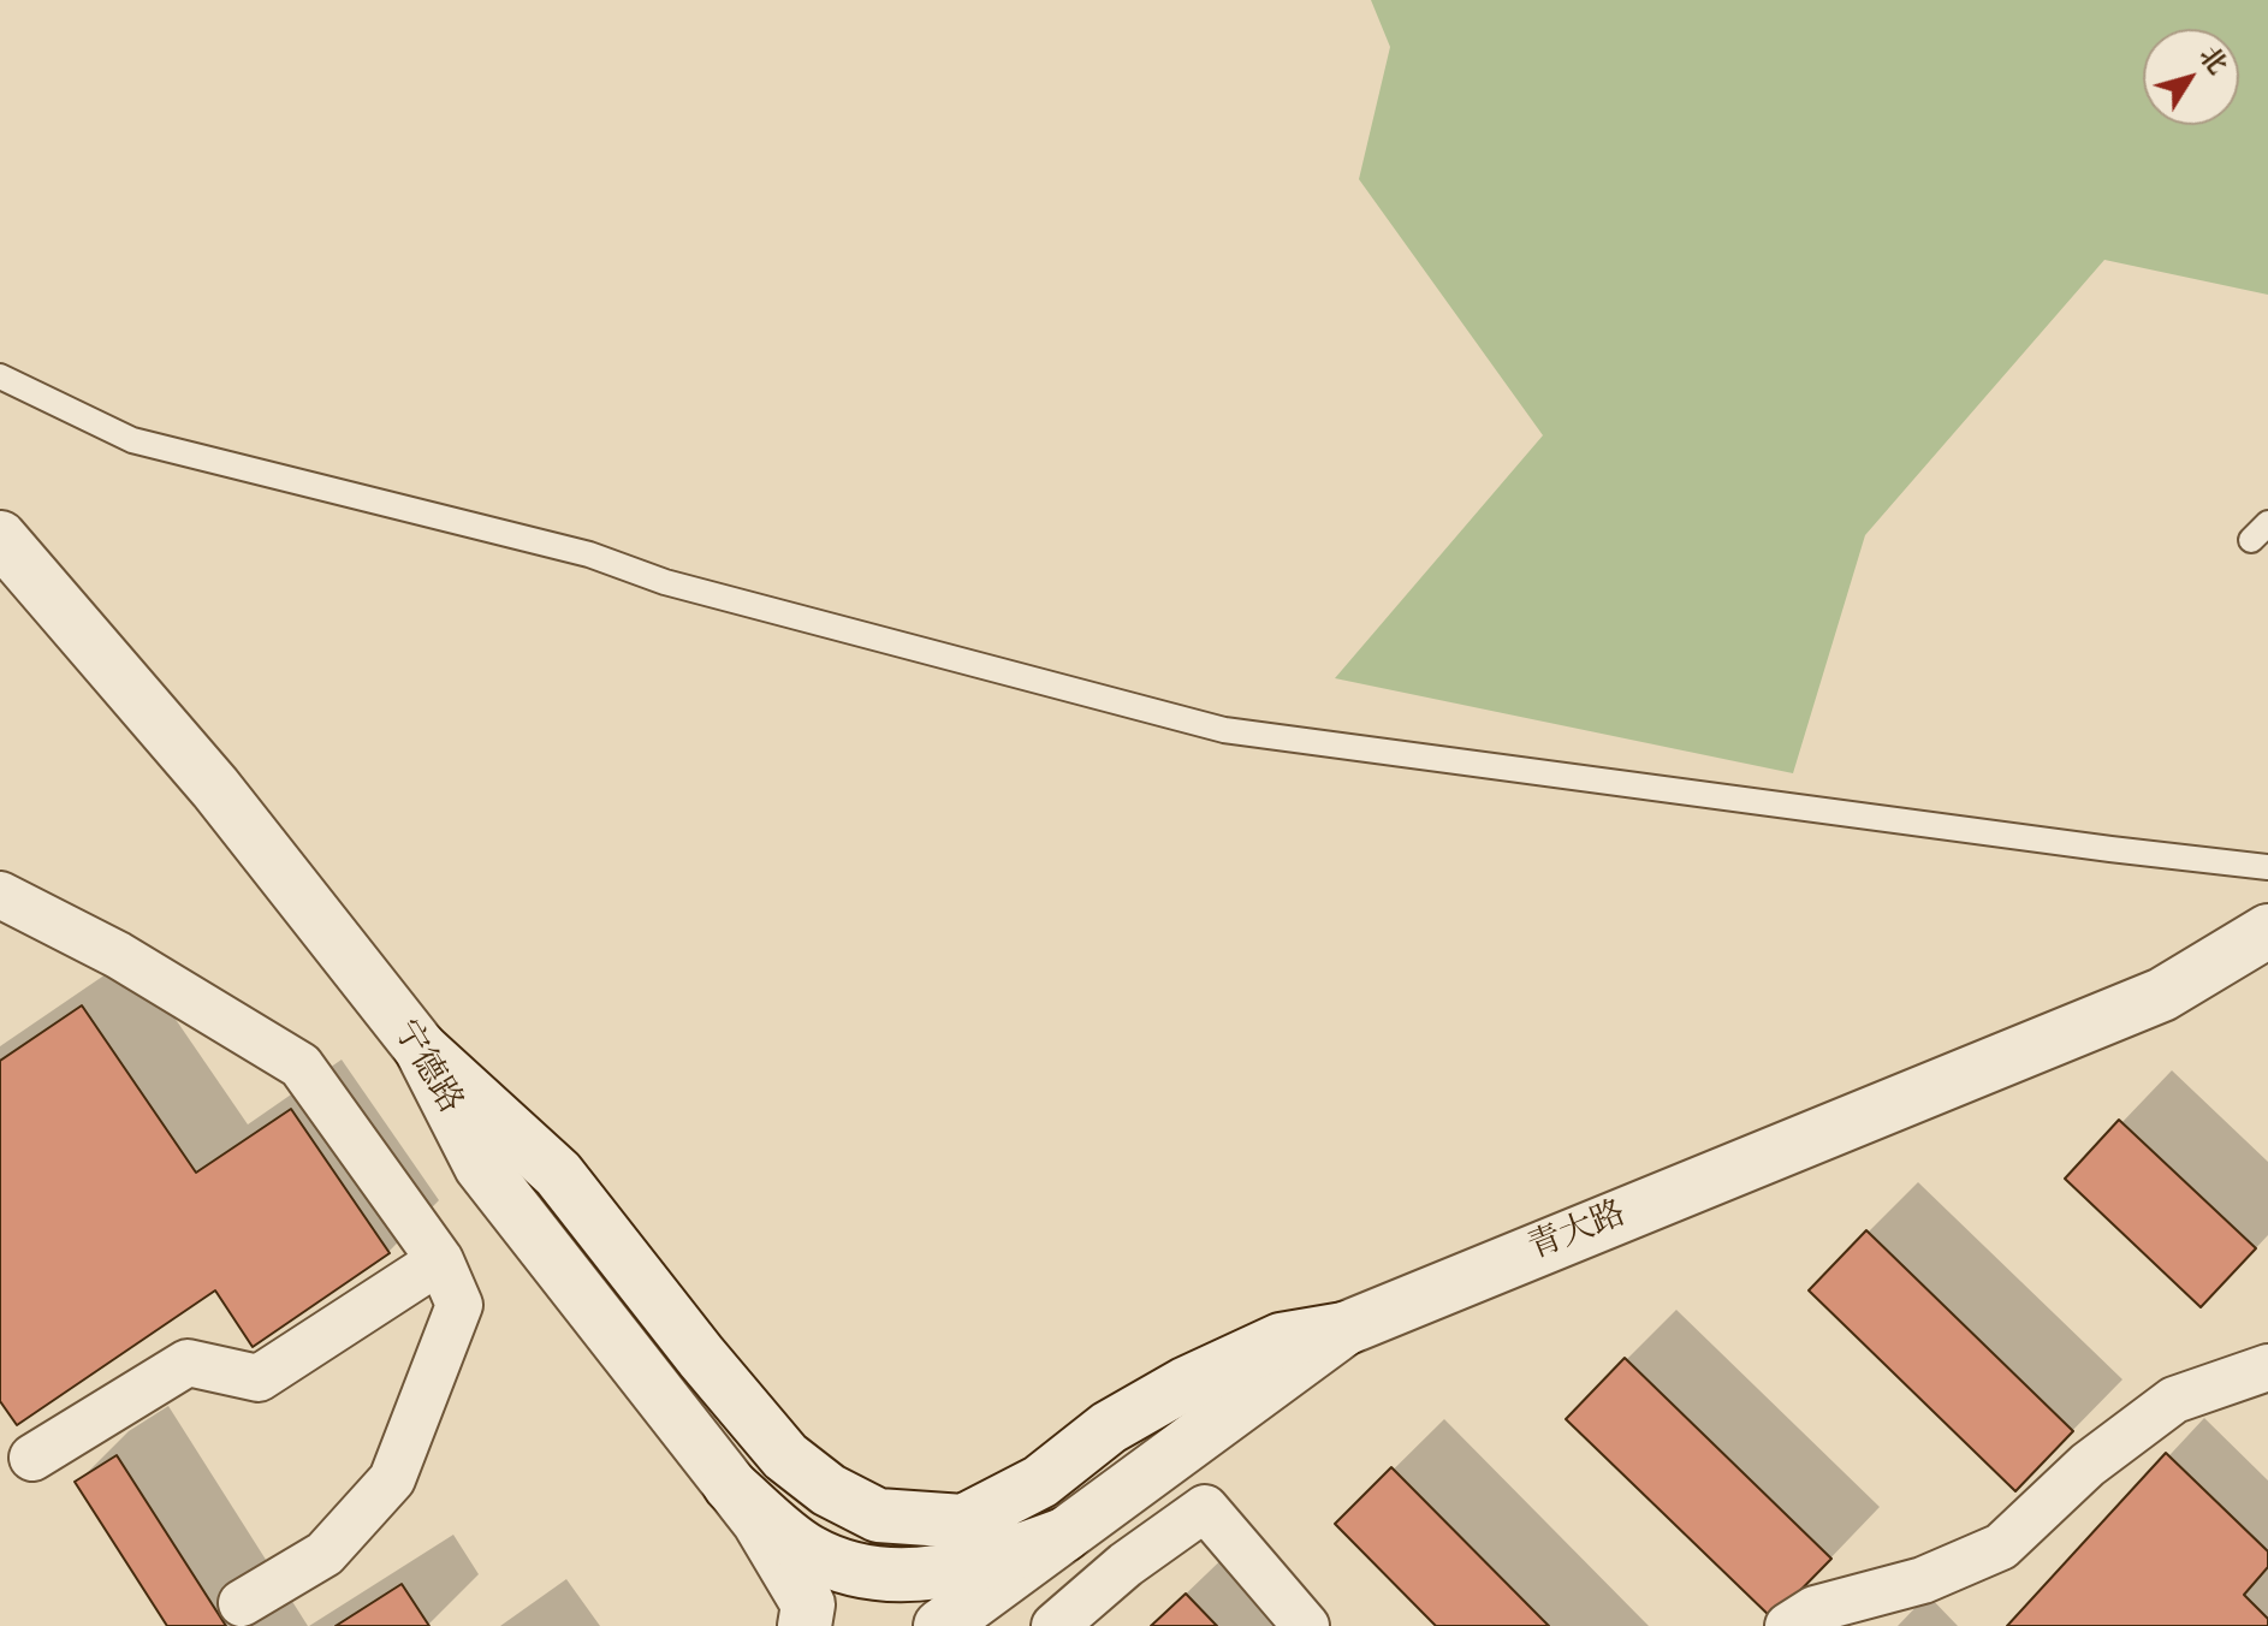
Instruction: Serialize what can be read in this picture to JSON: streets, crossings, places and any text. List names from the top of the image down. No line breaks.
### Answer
{"streets":{"street":["宁德路","青大路"]},"north":"top right"}
